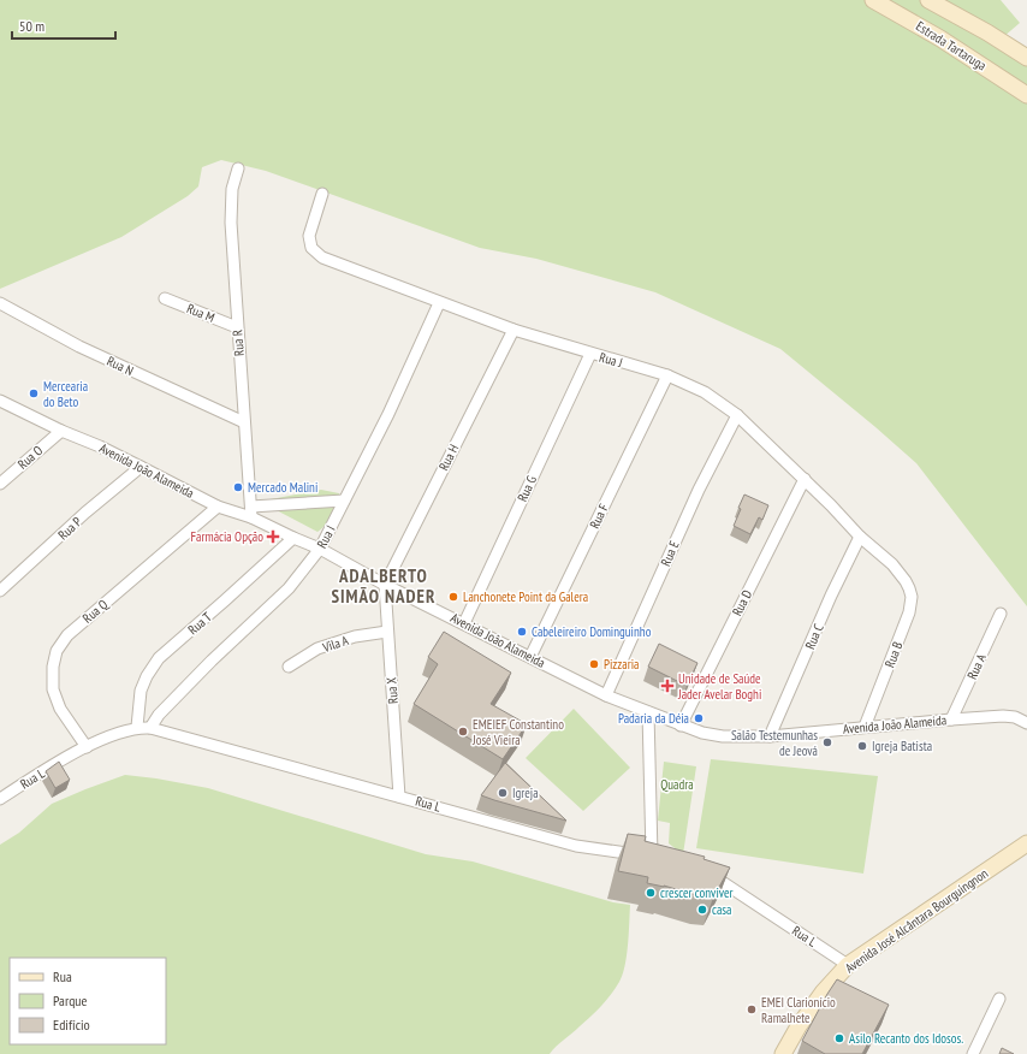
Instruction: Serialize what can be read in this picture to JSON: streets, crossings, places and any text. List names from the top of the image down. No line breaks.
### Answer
{"streets":{"street":["Estrada Tartaruga","Rua M","Rua R","Rua J","Rua N","Rua O","Rua H","Avenida João Alameida","Rua G","Rua F","Rua P","Rua I","Rua E","Rua D","Rua Q","Rua T","Rua C","Vila A","Rua B","Rua A","Rua X","Rua L","Avenida José Alcântara Bourguingnon"]},"crossings":[["Rua M","Rua R"],["Rua R","Rua N"],["Rua R","Avenida João Alameida"],["Rua J","Rua H"],["Rua J","Rua G"],["Rua J","Rua F"],["Rua J","Rua I"],["Rua J","Rua E"],["Rua J","Rua D"],["Rua J","Rua C"],["Rua J","Rua B"],["Rua O","Avenida João Alameida"],["Rua H","Avenida João Alameida"],["Rua H","Rua X"],["Avenida João Alameida","Rua G"],["Avenida João Alameida","Rua F"],["Avenida João Alameida","Rua P"],["Avenida João Alameida","Rua I"],["Avenida João Alameida","Rua E"],["Avenida João Alameida","Rua D"],["Avenida João Alameida","Rua Q"],["Avenida João Alameida","Rua T"],["Avenida João Alameida","Rua C"],["Avenida João Alameida","Rua B"],["Avenida João Alameida","Rua A"],["Avenida João Alameida","Rua X"],["Avenida João Alameida","Rua L"],["Rua I","Rua L"],["Rua Q","Rua L"],["Rua T","Rua L"],["Vila A","Rua X"],["Rua X","Rua L"],["Rua L","Avenida José Alcântara Bourguingnon"]],"districts":["ADALBERTO SIMÃO NADER"],"parks":["Quadra"],"places":{"other":["Mercearia do Beto","Mercado Malini","Lanchonete Point da Galera","Cabeleireiro Dominguinho","Pizzaria","Padaria da Déia","EMEIEF Constantino José Vieira","Salão Testemunhas de Jeová","Igreja Batista","Igreja","crescer conviver","casa","EMEI Clarionício Ramalhete","Asilo Recanto dos Idosos."],"health":["Farmácia Opção","Unidade de Saúde Jader Avelar Boghi"]},"legend":["Rua","Parque","Edifício"],"scale_bar":"50 m"}
